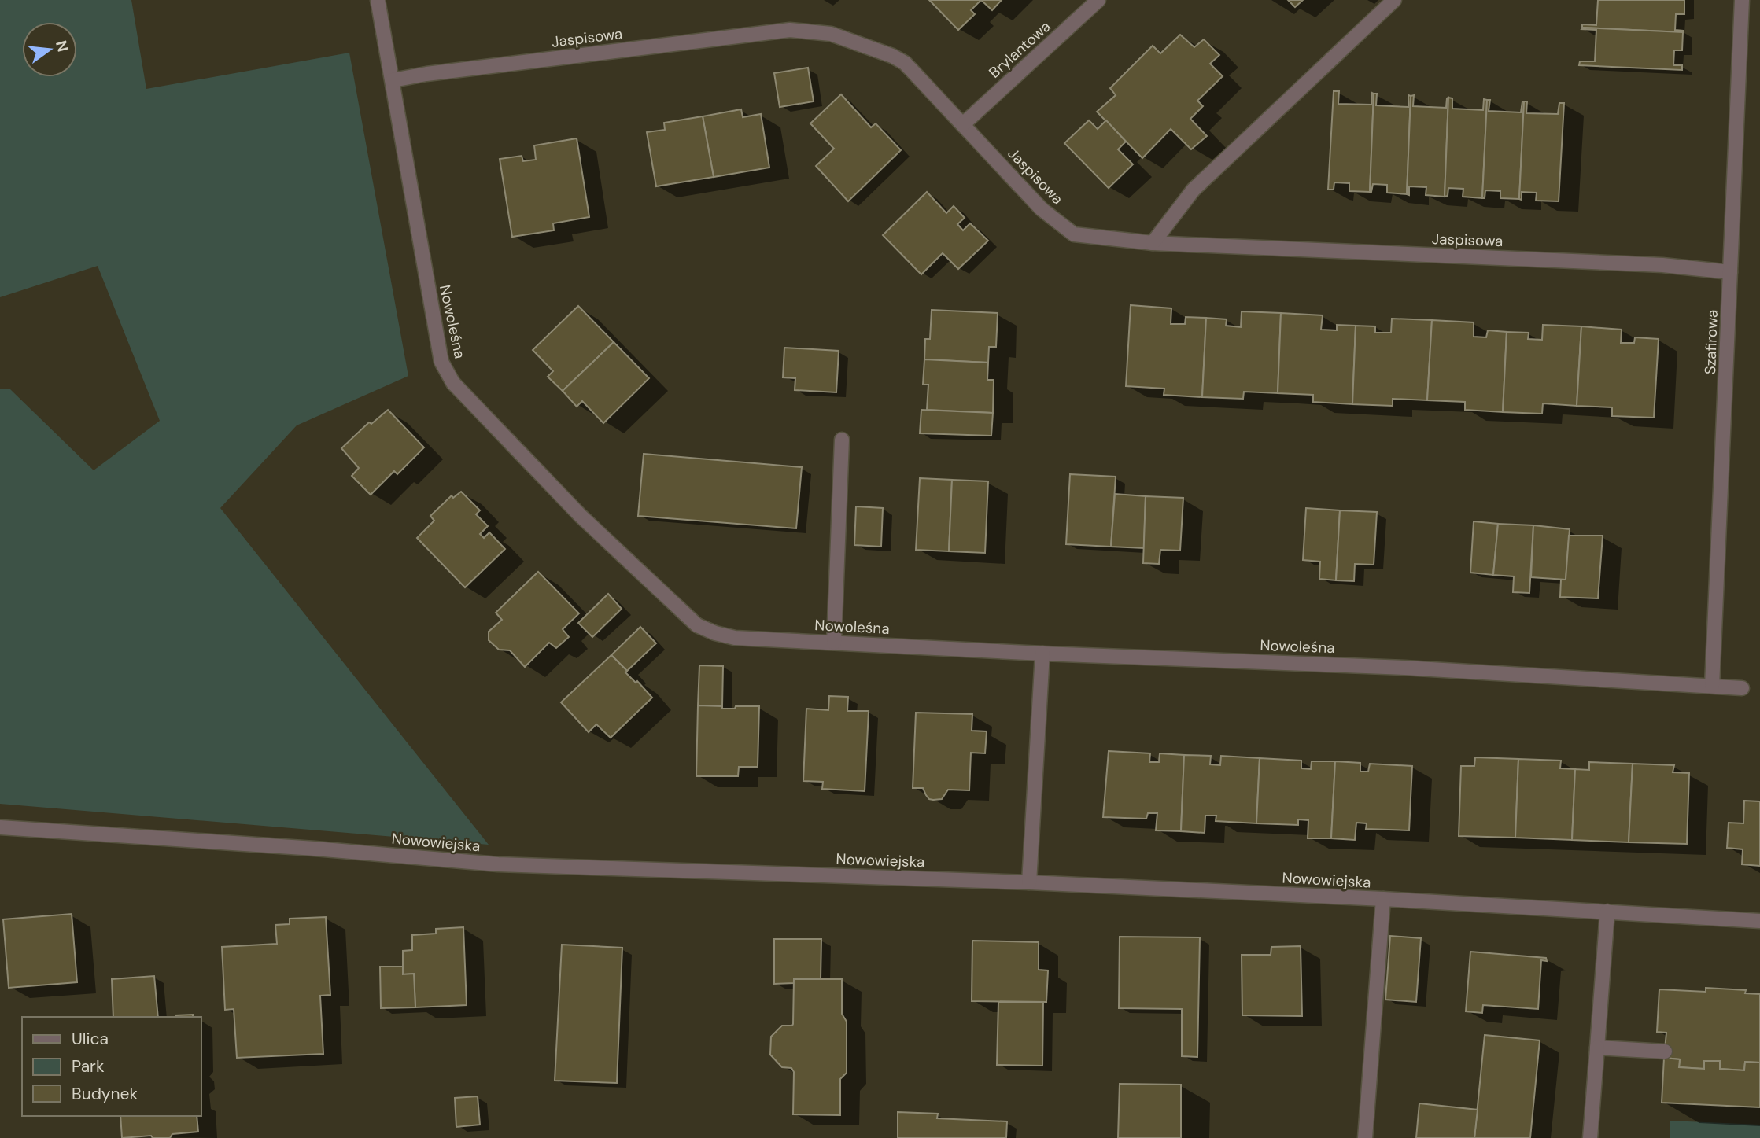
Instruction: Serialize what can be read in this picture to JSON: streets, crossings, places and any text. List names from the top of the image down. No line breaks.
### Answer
{"streets":{"street":["Jaspisowa","Brylantowa","Nowoleśna","Szafirowa","Nowowiejska"]},"crossings":[["Jaspisowa","Brylantowa"],["Jaspisowa","Nowoleśna"],["Jaspisowa","Szafirowa"],["Nowoleśna","Szafirowa"]],"legend":["Ulica","Park","Budynek"],"north":"right"}
